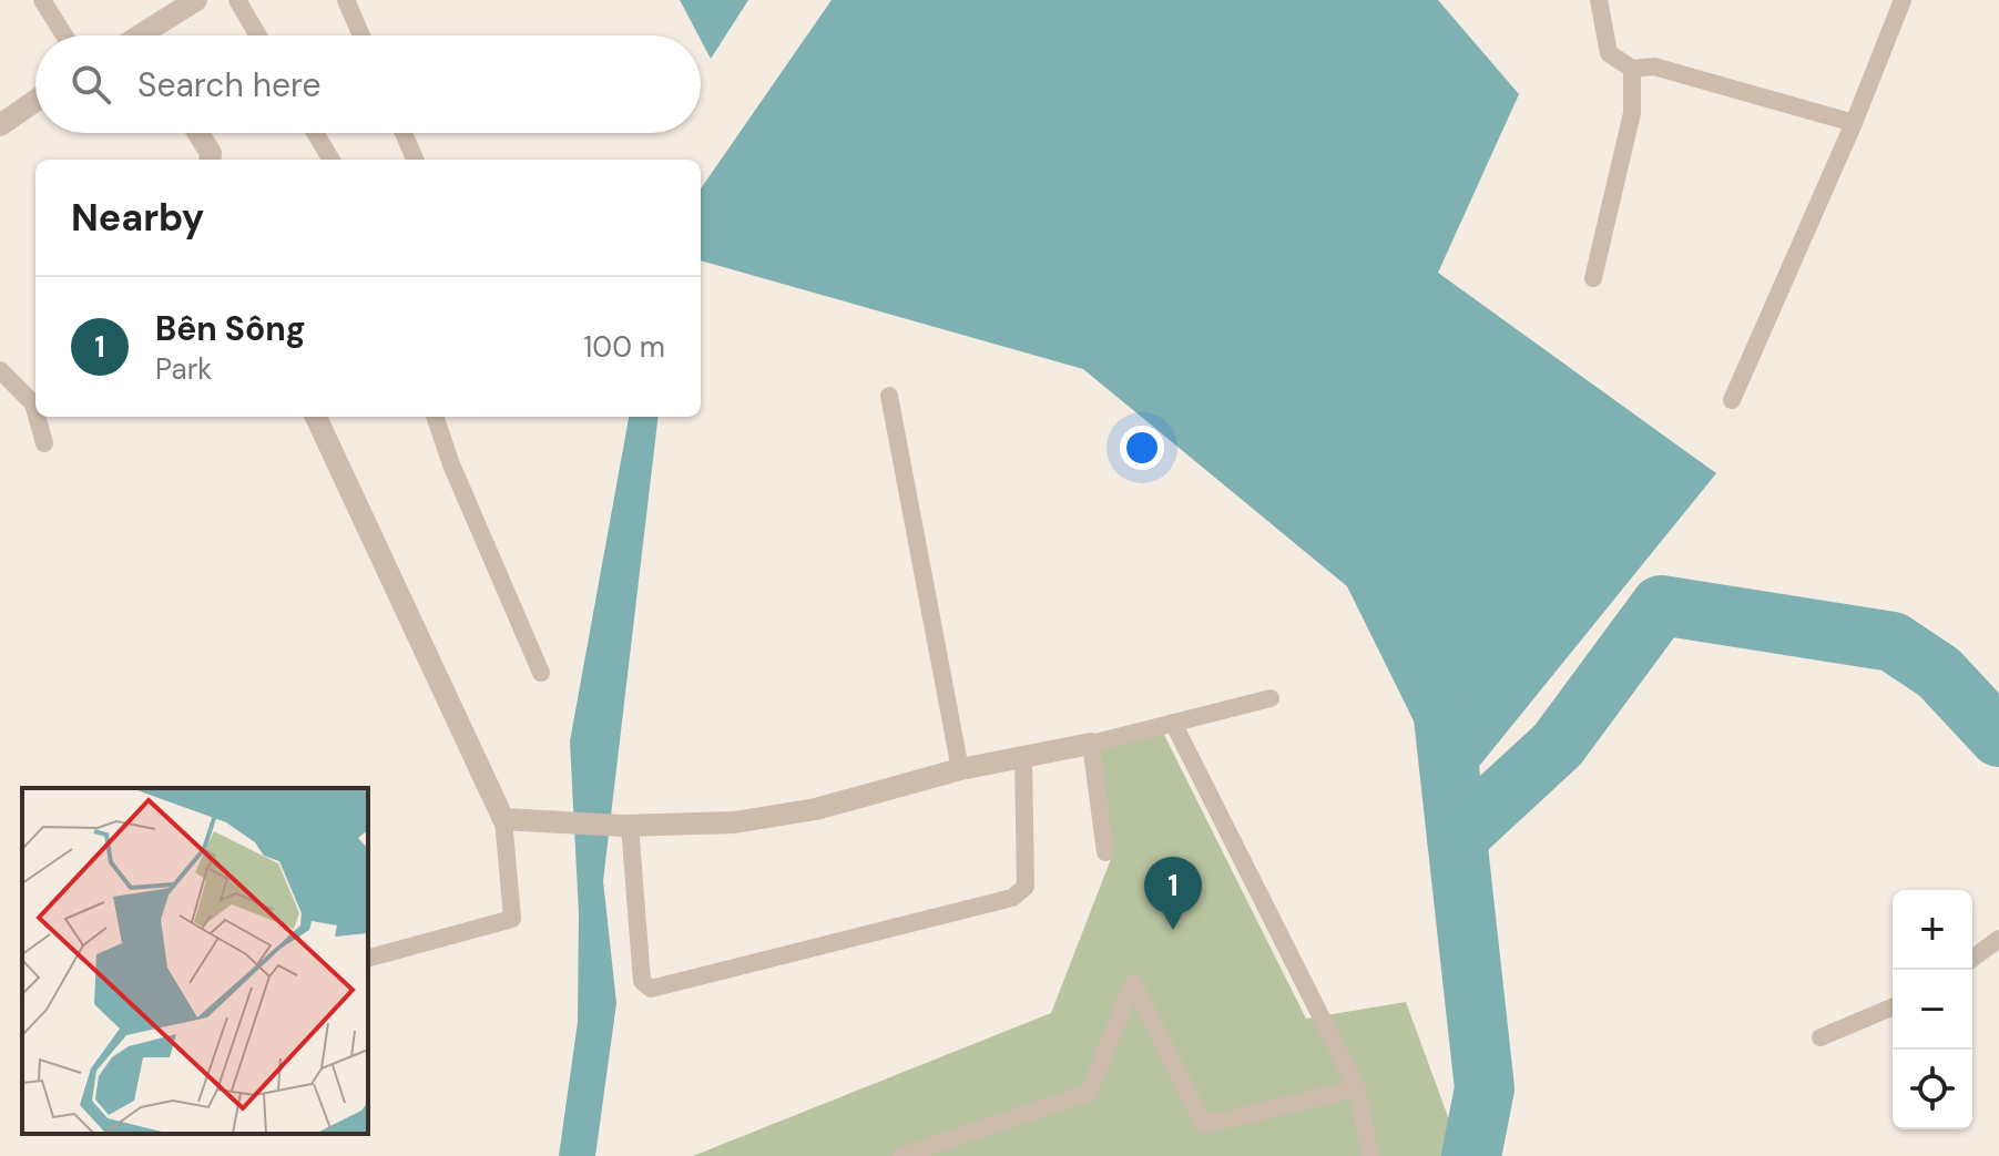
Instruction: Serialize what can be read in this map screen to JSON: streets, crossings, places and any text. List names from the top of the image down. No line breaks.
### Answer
{"page":{"search":"Search here","heading":"Nearby","list":[{"mark":"1","name":"Bên Sông","note":"Park","value":"100 m"}],"pins":"1","map_buttons":["+","−"]}}
